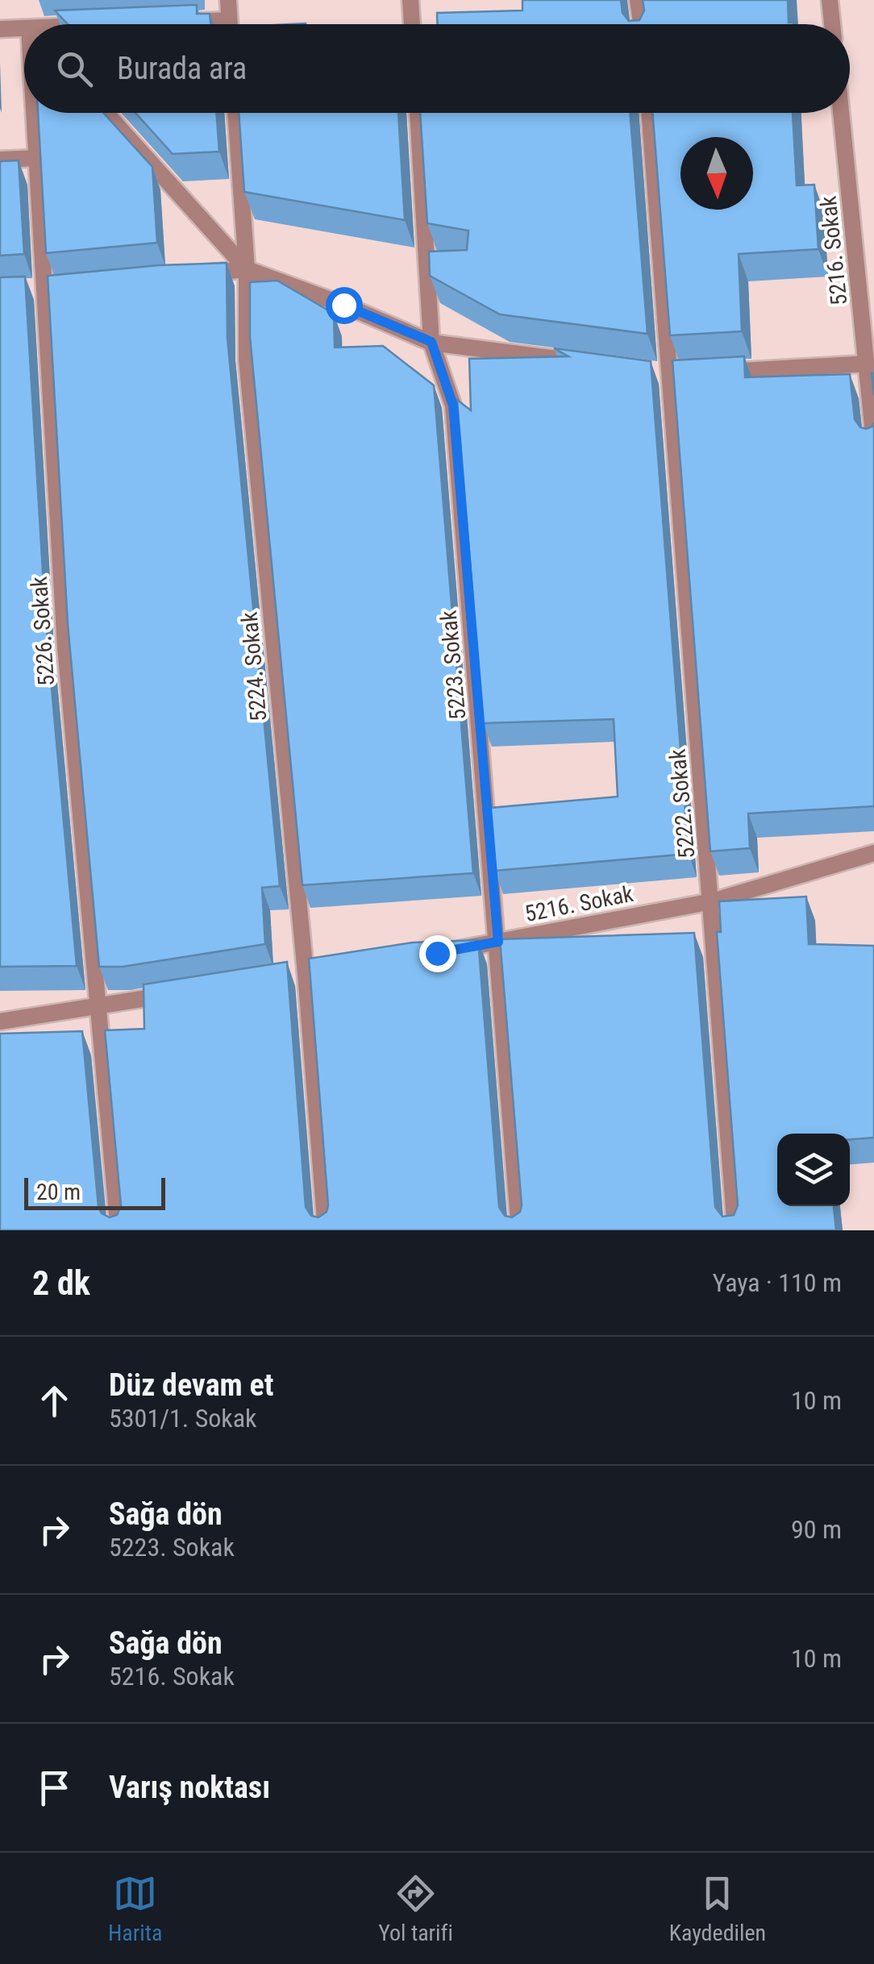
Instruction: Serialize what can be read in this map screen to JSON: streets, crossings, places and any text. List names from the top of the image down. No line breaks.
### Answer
{"streets":{"street":["5216. Sokak","5226. Sokak","5223. Sokak","5224. Sokak","5222. Sokak"]},"crossings":[["5216. Sokak","5223. Sokak"],["5216. Sokak","5222. Sokak"]],"scale_bar":"20 m","north":"bottom","page":{"search":"Burada ara","scale":"20 m","heading":["2 dk","Yaya · 110 m"],"list":[["Düz devam et","5301/1. Sokak","10 m"],["Sağa dön","5223. Sokak","90 m"],["Sağa dön","5216. Sokak","10 m"],"Varış noktası"],"nav":["Harita","Yol tarifi","Kaydedilen"]}}
